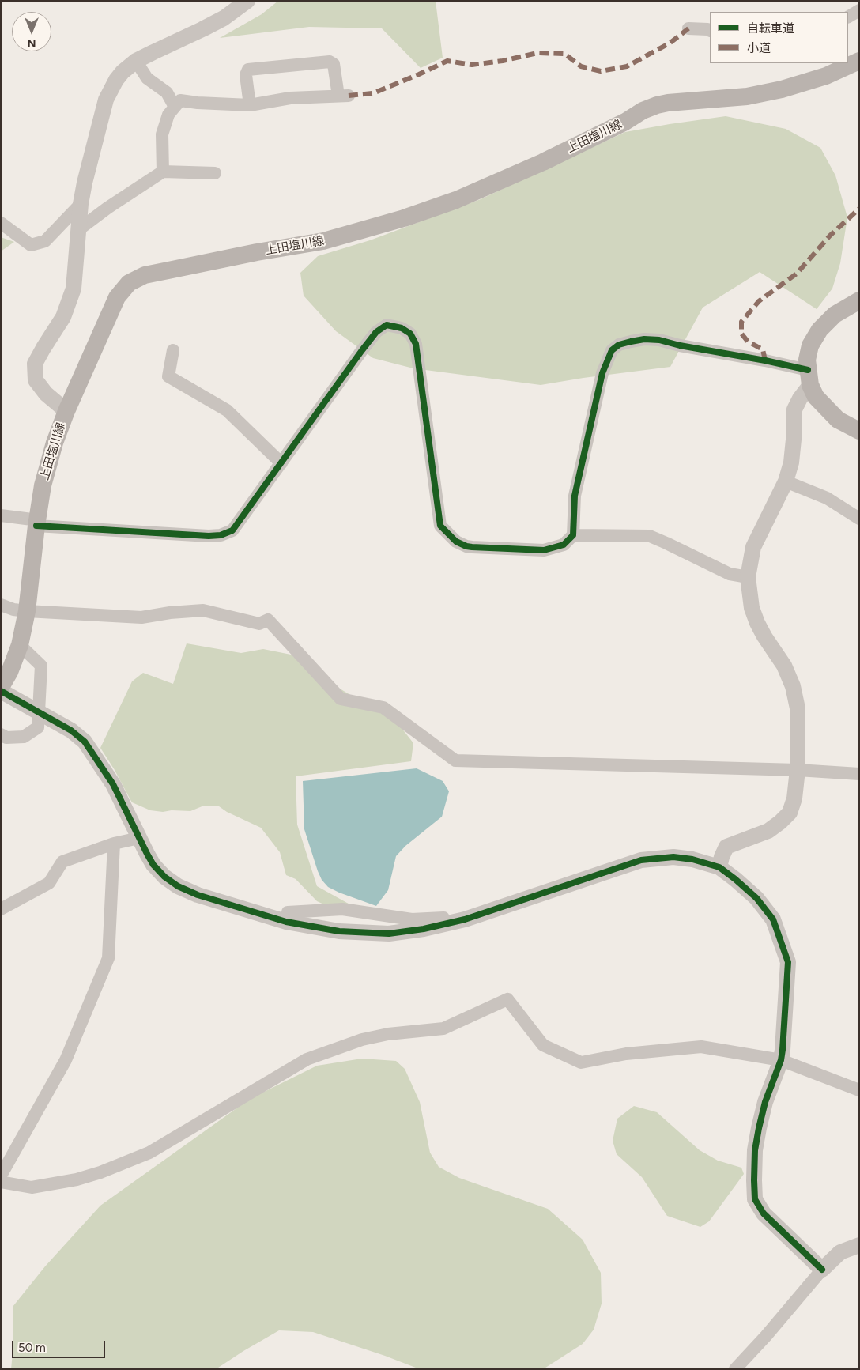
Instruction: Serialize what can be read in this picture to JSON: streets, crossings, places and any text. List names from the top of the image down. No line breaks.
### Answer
{"streets":{"main road":["上田塩川線"]},"legend":["自転車道","小道"],"scale_bar":"50 m","north":"bottom"}
